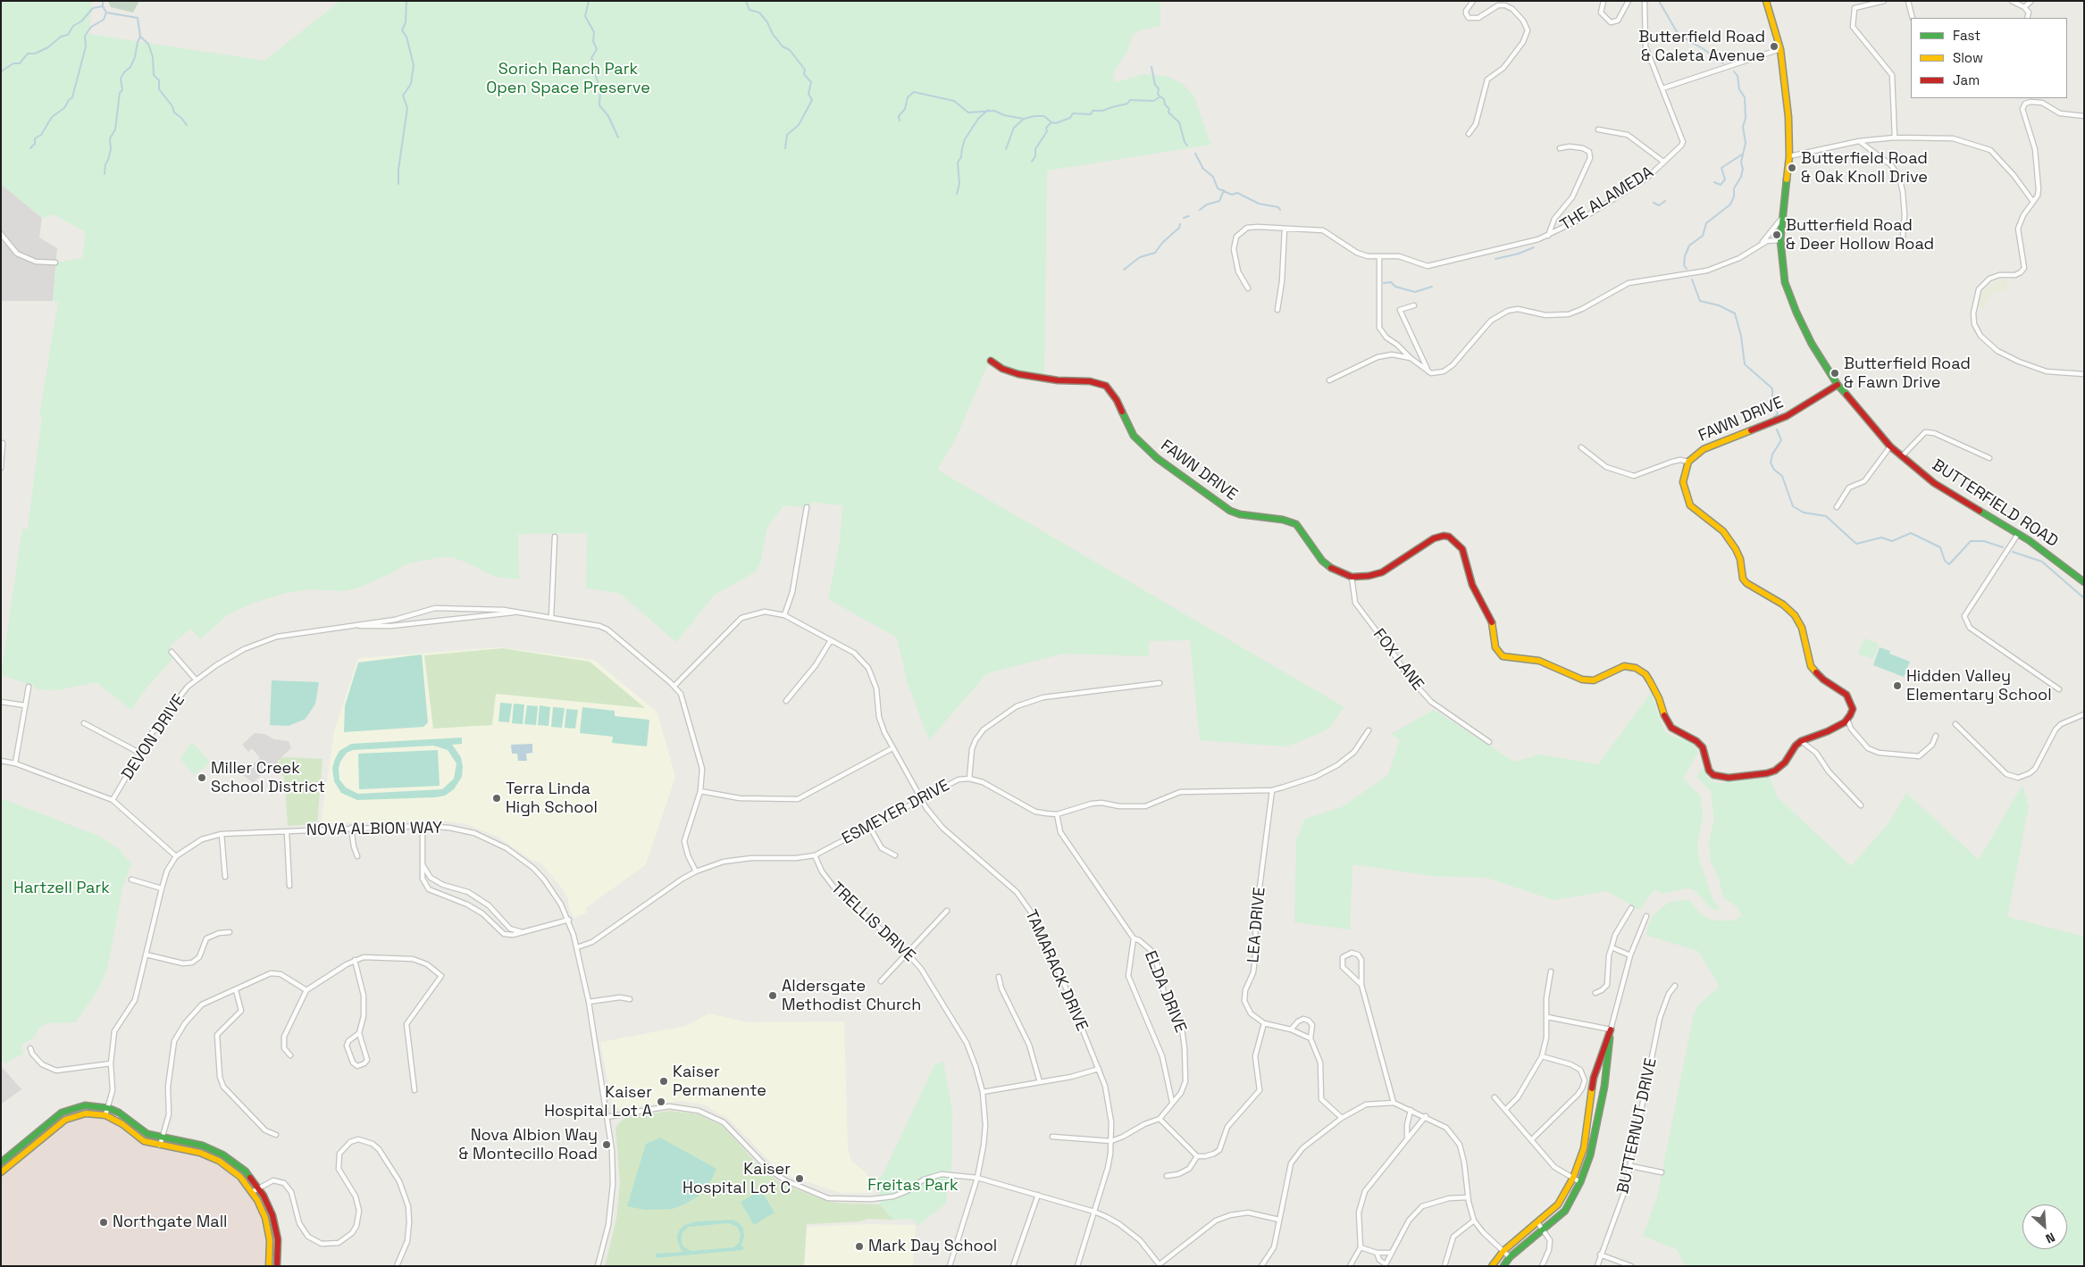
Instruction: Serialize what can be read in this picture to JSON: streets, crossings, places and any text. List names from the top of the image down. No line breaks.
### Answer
{"streets":{"street":["THE ALAMEDA","FAWN DRIVE","BUTTERFIELD ROAD","FOX LANE","DEVON DRIVE","ESMEYER DRIVE","NOVA ALBION WAY","TRELLIS DRIVE","LEA DRIVE","TAMARACK DRIVE","ELDA DRIVE","BUTTERNUT DRIVE"]},"crossings":[["FAWN DRIVE","BUTTERFIELD ROAD"],["FAWN DRIVE","FOX LANE"],["DEVON DRIVE","ESMEYER DRIVE"],["DEVON DRIVE","TAMARACK DRIVE"],["ESMEYER DRIVE","NOVA ALBION WAY"],["ESMEYER DRIVE","TRELLIS DRIVE"],["ESMEYER DRIVE","LEA DRIVE"],["ESMEYER DRIVE","TAMARACK DRIVE"],["ESMEYER DRIVE","ELDA DRIVE"]],"parks":["Sorich Ranch Park Open Space Preserve","Hartzell Park","Freitas Park"],"places":["Butterfield Road & Caleta Avenue","Butterfield Road & Oak Knoll Drive","Butterfield Road & Deer Hollow Road","Butterfield Road & Fawn Drive","Hidden Valley Elementary School","Miller Creek School District","Terra Linda High School","Aldersgate Methodist Church","Kaiser Permanente","Kaiser Hospital Lot A","Nova Albion Way & Montecillo Road","Kaiser Hospital Lot C","Northgate Mall","Mark Day School"],"legend":["Fast","Slow","Jam"],"north":"bottom right"}
